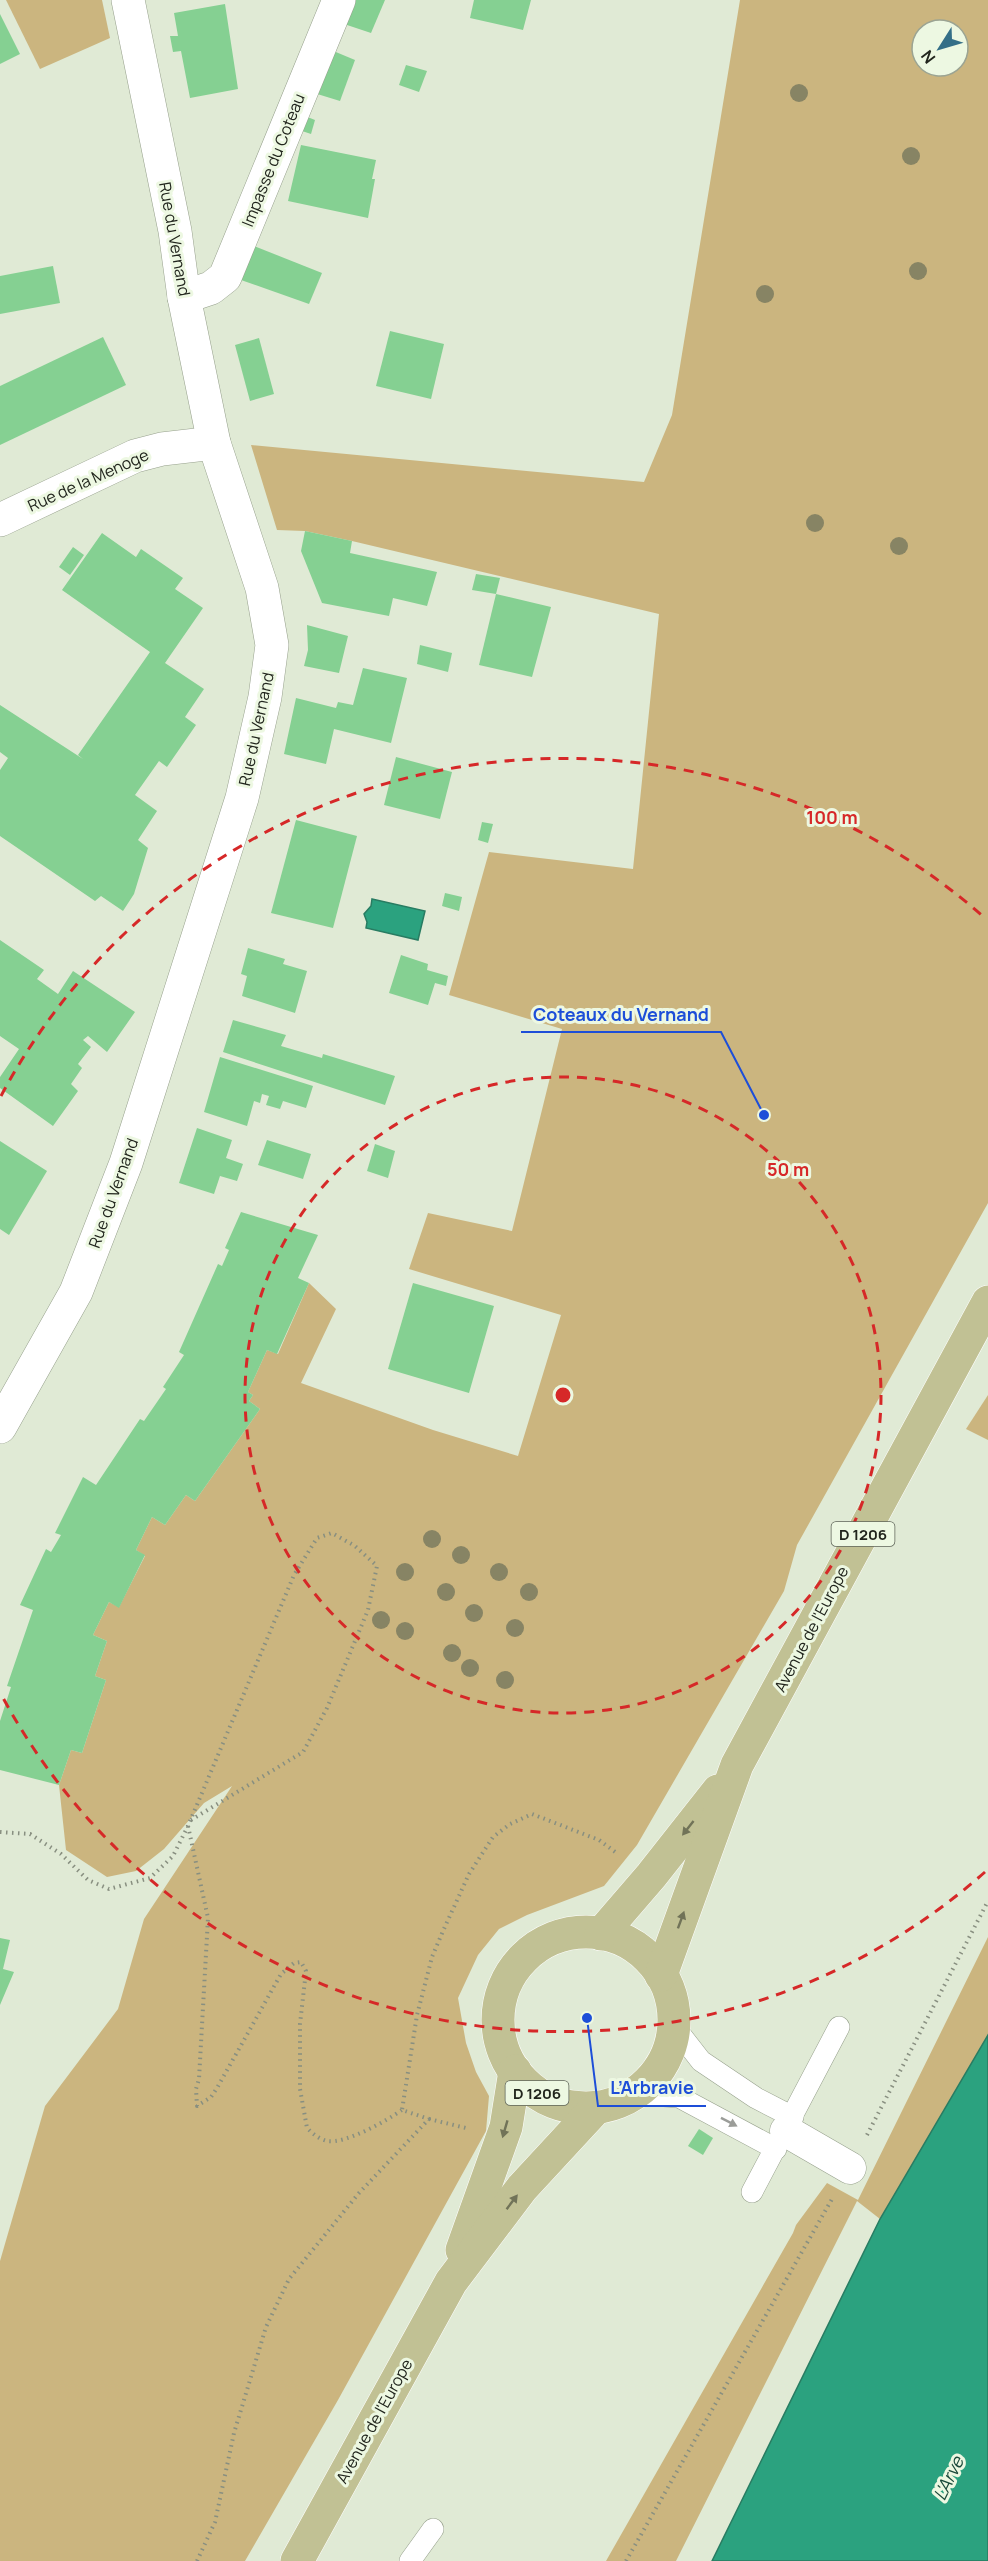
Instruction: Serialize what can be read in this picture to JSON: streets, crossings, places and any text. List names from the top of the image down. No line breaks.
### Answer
{"streets":{"main road":["D 1206","Avenue de l'Europe"],"street":["Impasse du Coteau","Rue du Vernand","Rue de la Menoge"]},"crossings":[["Impasse du Coteau","Rue du Vernand"],["Rue du Vernand","Rue de la Menoge"],["D 1206","Avenue de l'Europe"]],"water":["L'Arve"],"places":["Coteaux du Vernand","L’Arbravie"],"north":"bottom left","rings":["100 m","50 m"]}
